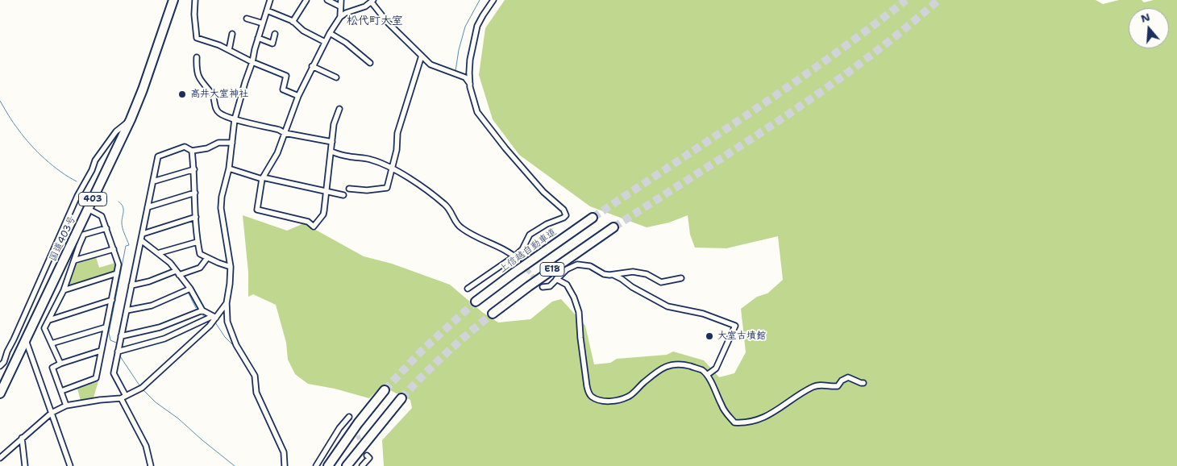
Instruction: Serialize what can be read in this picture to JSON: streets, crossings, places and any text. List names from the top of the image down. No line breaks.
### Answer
{"streets":{"highway":["403","国道403号","上信越自動車道","E18"]},"districts":["松代町大室"],"places":["髙井大室神社","大室古墳館"],"north":"top"}
